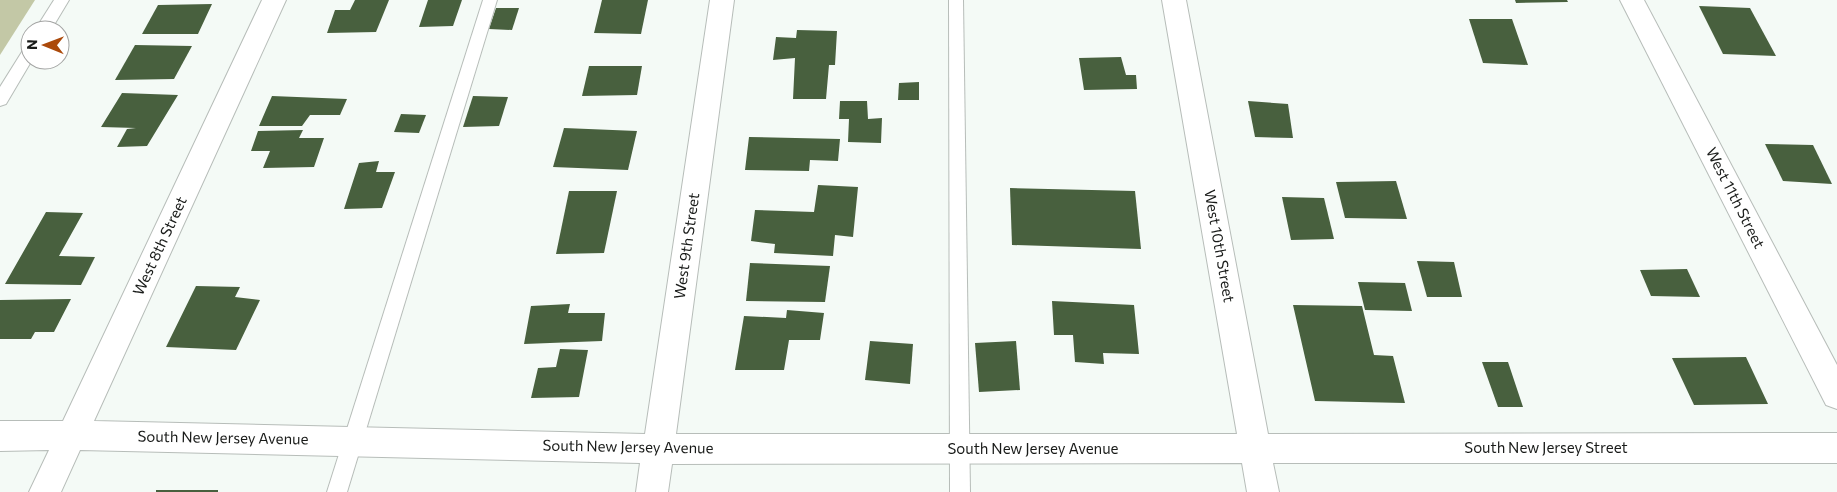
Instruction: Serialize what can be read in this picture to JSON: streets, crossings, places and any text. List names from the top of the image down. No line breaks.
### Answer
{"streets":{"street":["West 11th Street","West 8th Street","West 9th Street","West 10th Street","South New Jersey Avenue","South New Jersey Street"]},"crossings":[["West 8th Street","South New Jersey Avenue"],["West 9th Street","South New Jersey Avenue"],["West 10th Street","South New Jersey Avenue"],["West 10th Street","South New Jersey Street"],["South New Jersey Avenue","South New Jersey Street"]],"north":"left"}
